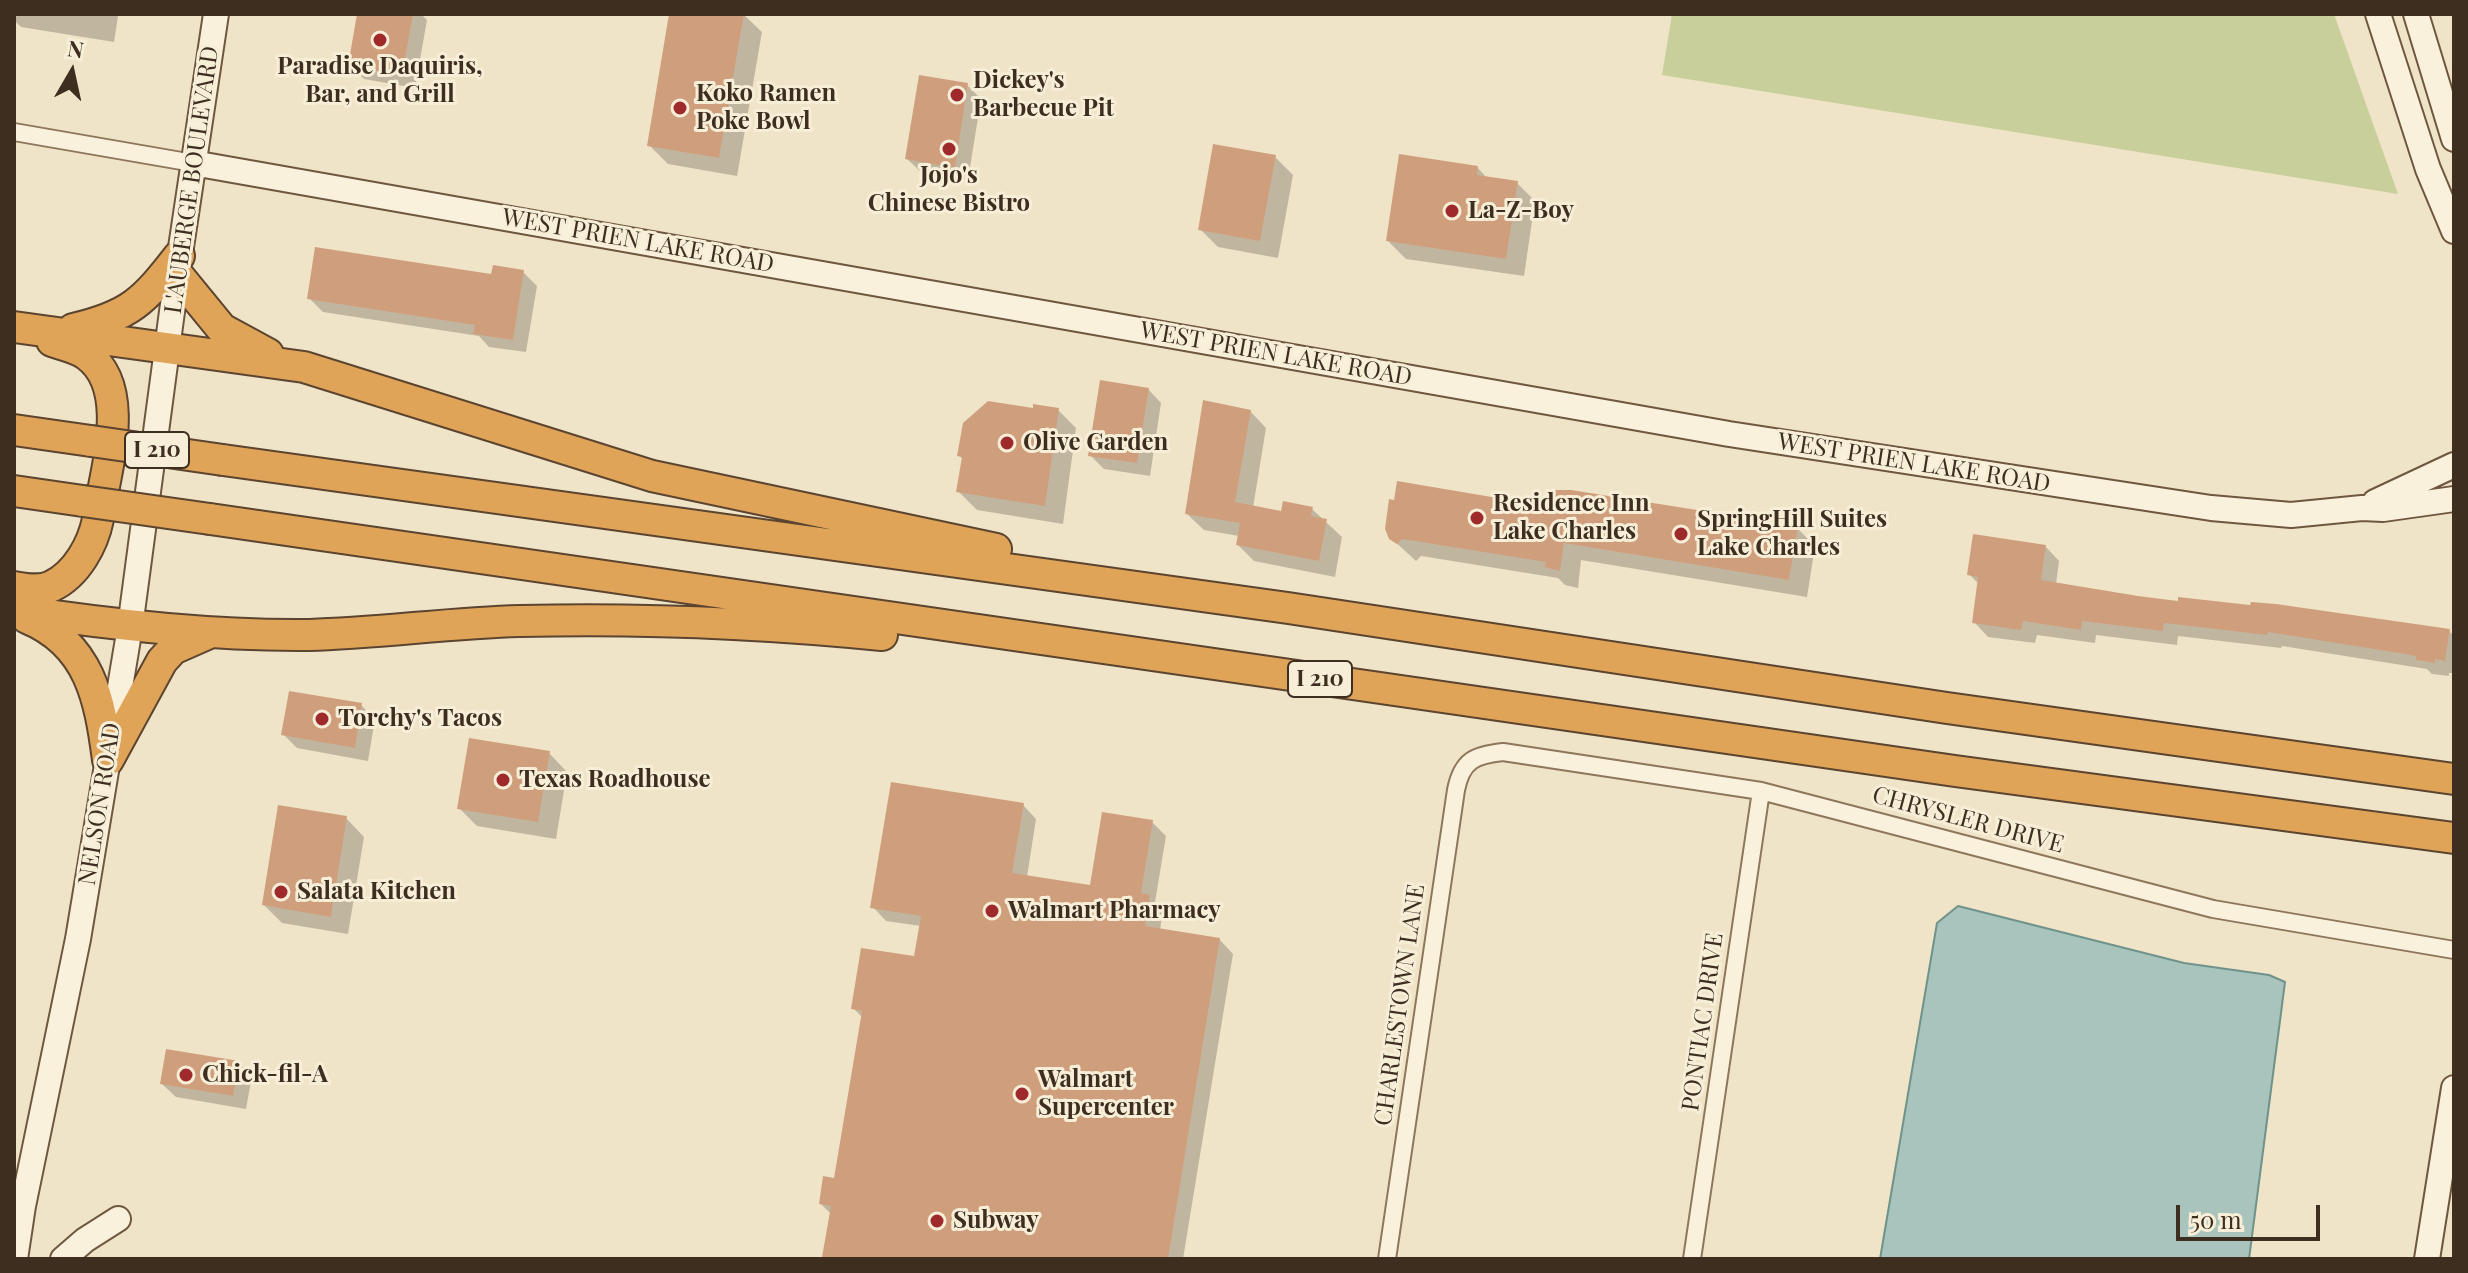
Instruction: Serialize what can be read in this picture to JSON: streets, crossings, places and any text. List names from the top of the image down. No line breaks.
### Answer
{"streets":{"highway":["I 210"],"street":["L'AUBERGE BOULEVARD","WEST PRIEN LAKE ROAD","NELSON ROAD","CHRYSLER DRIVE","CHARLESTOWN LANE","PONTIAC DRIVE"]},"crossings":[["L'AUBERGE BOULEVARD","WEST PRIEN LAKE ROAD"],["L'AUBERGE BOULEVARD","NELSON ROAD"],["CHRYSLER DRIVE","CHARLESTOWN LANE"],["CHRYSLER DRIVE","PONTIAC DRIVE"]],"places":["Paradise Daquiris, Bar, and Grill","Dickey's Barbecue Pit","Koko Ramen Poke Bowl","Jojo's Chinese Bistro","La-Z-Boy","Olive Garden","Residence Inn Lake Charles","SpringHill Suites Lake Charles","Torchy's Tacos","Texas Roadhouse","Salata Kitchen","Walmart Pharmacy","Chick-fil-A","Walmart Supercenter","Subway"],"scale_bar":"50 m","north":"top"}
